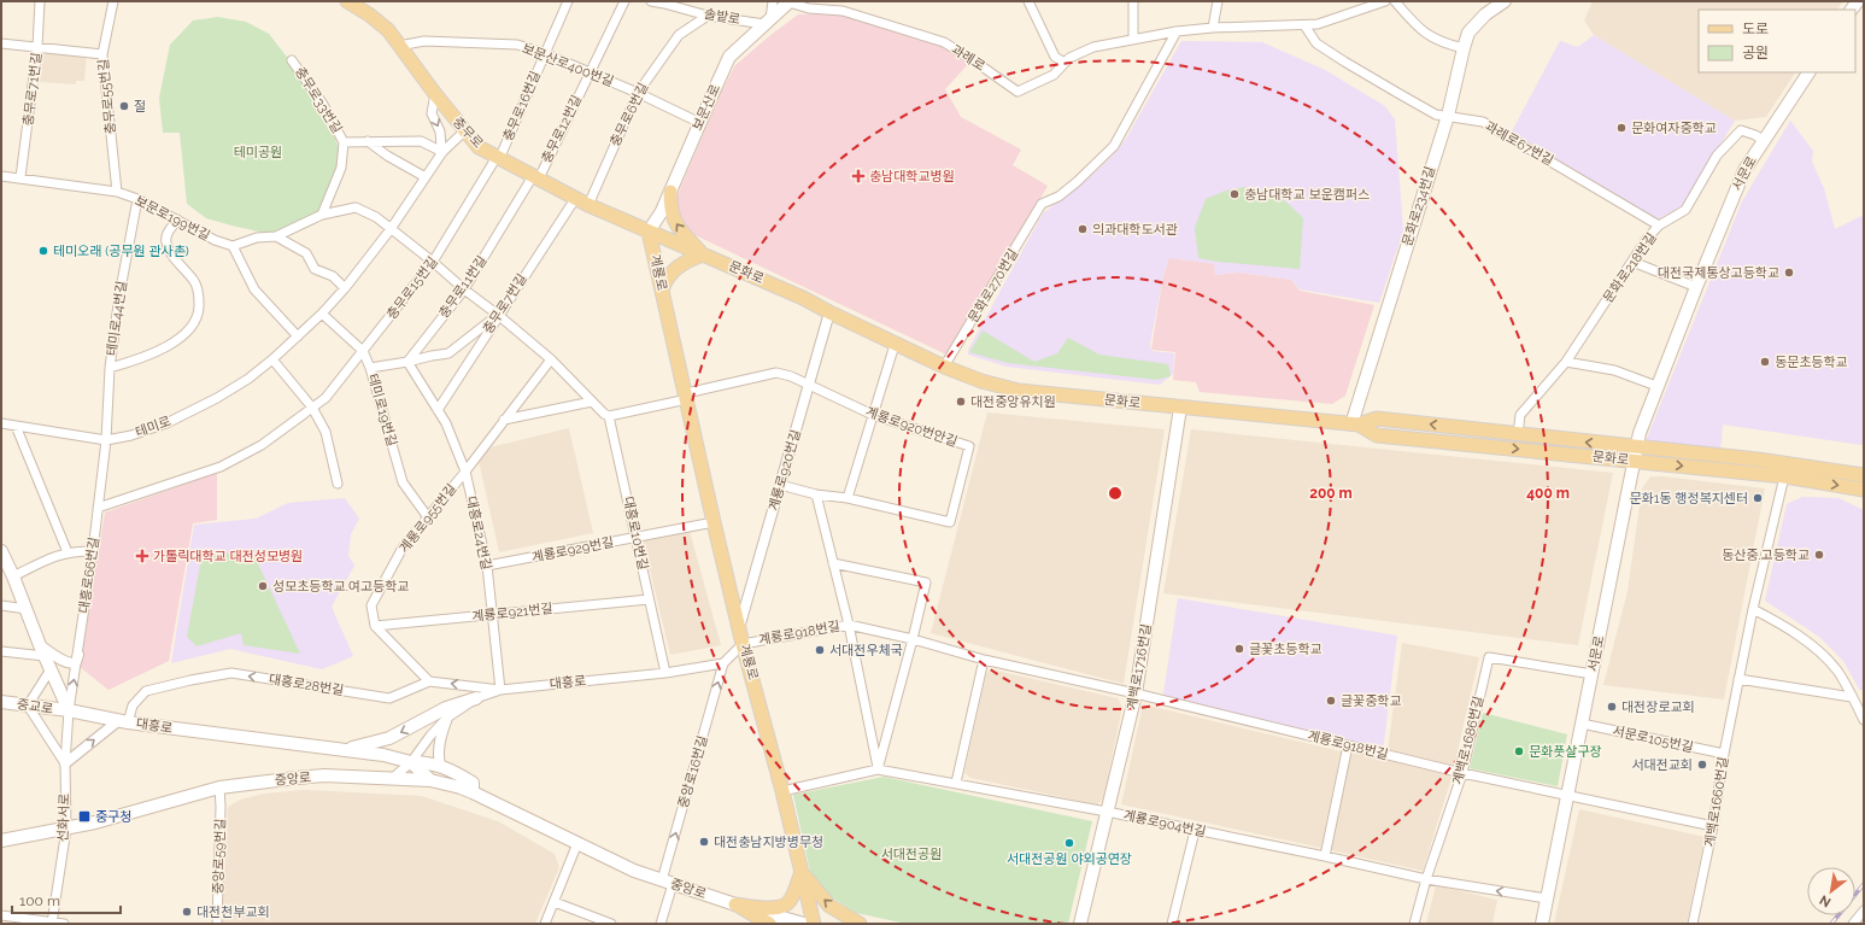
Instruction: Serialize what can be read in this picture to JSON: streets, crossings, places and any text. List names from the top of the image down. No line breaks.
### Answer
{"streets":{"main road":["보문산로","충무로","서문로","문화로234번길","계룡로","문화로","계백로1716번길","대흥로","중교로","중앙로"],"street":["솔밭로","과례로","보문산로400번길","충무로71번길","충무로55번길","충무로33번길","충무로16번길","충무로6번길","충무로12번길","과례로67번길","보문로199번길","문화로218번길","문화로270번길","충무로11번길","충무로15번길","충무로7번길","테미로44번길","테미로19번길","테미로","계룡로920번안길","계룡로920번길","계룡로955번길","대흥로24번길","대흥로10번길","계룡로929번길","대흥로66번길","계룡로921번길","계룡로918번길","대흥로28번길","서문로105번길","계백로1686번길","중앙로16번길","계백로1660번길","선화서로","계룡로904번길","중앙로59번길"]},"crossings":[["솔밭로","보문산로"],["솔밭로","충무로6번길"],["과례로","보문산로"],["과례로","과례로67번길"],["과례로","문화로270번길"],["보문산로400번길","충무로16번길"],["보문산로400번길","보문산로"],["보문산로400번길","충무로6번길"],["보문산로400번길","충무로12번길"],["보문산로400번길","충무로"],["충무로71번길","보문로199번길"],["충무로55번길","보문로199번길"],["충무로16번길","충무로"],["충무로16번길","충무로15번길"],["보문산로","충무로"],["보문산로","계룡로"],["보문산로","문화로"],["충무로6번길","충무로"],["충무로12번길","충무로"],["충무로12번길","충무로11번길"],["충무로","계룡로"],["충무로","문화로"],["충무로","충무로11번길"],["충무로","충무로15번길"],["충무로","충무로7번길"],["충무로","테미로"],["과례로67번길","문화로234번길"],["과례로67번길","문화로218번길"],["서문로","문화로218번길"],["서문로","문화로"],["서문로","계룡로918번길"],["서문로","서문로105번길"],["서문로","계백로1686번길"],["서문로","계룡로904번길"],["문화로234번길","문화로"],["보문로199번길","테미로44번길"],["문화로218번길","문화로"],["계룡로","문화로"],["계룡로","계룡로920번안길"],["계룡로","계룡로920번길"],["계룡로","계룡로929번길"],["계룡로","계룡로918번길"],["계룡로","계룡로904번길"],["문화로","문화로270번길"],["문화로","계룡로920번길"],["문화로","계백로1716번길"],["문화로","계백로1660번길"],["충무로11번길","대흥로24번길"],["충무로15번길","테미로19번길"],["충무로15번길","대흥로66번길"],["충무로7번길","대흥로24번길"],["테미로44번길","테미로"],["테미로44번길","대흥로66번길"],["테미로19번길","테미로"],["테미로19번길","계룡로955번길"],["테미로","대흥로66번길"],["계룡로920번안길","계룡로920번길"],["계룡로955번길","대흥로24번길"],["계룡로955번길","계룡로921번길"],["대흥로24번길","계룡로929번길"],["대흥로24번길","계룡로921번길"],["대흥로24번길","대흥로"],["대흥로10번길","계룡로929번길"],["대흥로10번길","계룡로921번길"],["대흥로10번길","대흥로"],["대흥로66번길","대흥로"],["대흥로66번길","중교로"],["대흥로66번길","선화서로"],["계룡로918번길","계백로1716번길"],["계룡로918번길","계백로1686번길"],["계룡로918번길","계백로1660번길"],["계백로1716번길","계룡로904번길"],["대흥로","대흥로28번길"],["대흥로","중교로"],["대흥로","중앙로16번길"],["대흥로","중앙로"],["대흥로","선화서로"],["중교로","선화서로"],["서문로105번길","계백로1660번길"],["계백로1686번길","계룡로904번길"],["중앙로16번길","중앙로"],["중앙로","선화서로"],["중앙로","중앙로59번길"]],"one_way":["대흥로28번길","중앙로16번길"],"parks":["테미공원","서대전공원"],"places":{"other":["절","문화여자중학교","충남대학교 보운캠퍼스","의과대학도서관","테미오래 (공무원 관사촌)","대전국제통상고등학교","동문초등학교","대전중앙유치원","문화1동 행정복지센터","동산중.고등학교","성모초등학교.여고등학교","글꽃초등학교","서대전우체국","글꽃중학교","대전장로교회","문화풋살구장","서대전교회","대전충남지방병무청","서대전공원 야외공연장","대전천부교회"],"health":["충남대학교병원","가톨릭대학교 대전성모병원"],"transit":["중구청"]},"legend":["도로","공원"],"scale_bar":"100 m","north":"bottom left","rings":["200 m","400 m"]}
